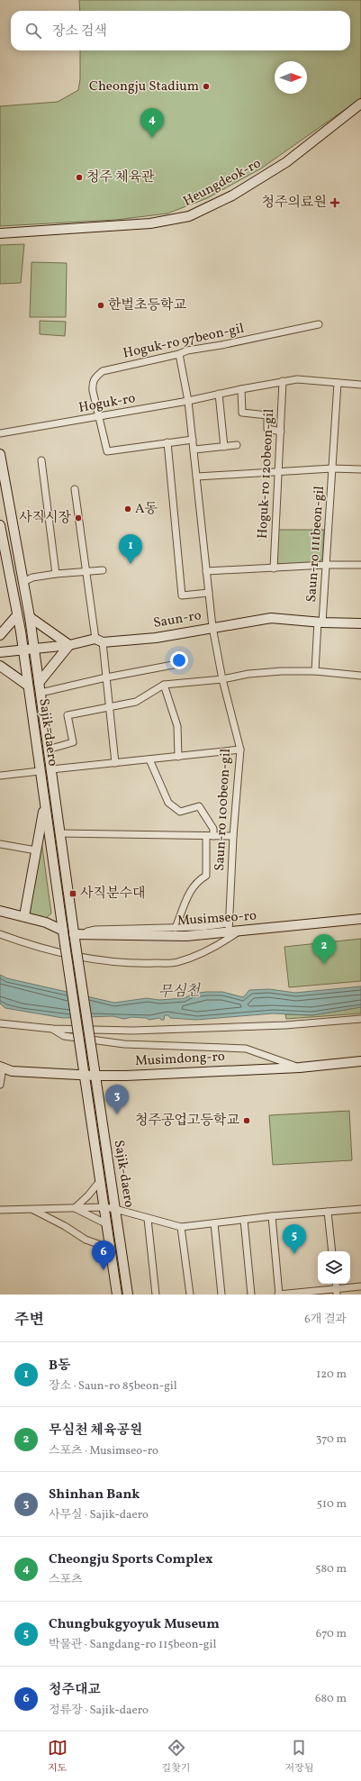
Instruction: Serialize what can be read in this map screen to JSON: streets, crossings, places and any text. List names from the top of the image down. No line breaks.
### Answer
{"streets":{"main road":["Heungdeok-ro","Saun-ro","Sajik-daero","Musimseo-ro","Musimdong-ro"],"street":["Hoguk-ro 97beon-gil","Hoguk-ro","Hoguk-ro 120beon-gil","Saun-ro 111beon-gil","Saun-ro 100beon-gil"]},"crossings":[["Hoguk-ro 97beon-gil","Hoguk-ro"],["Hoguk-ro 97beon-gil","Saun-ro 100beon-gil"],["Hoguk-ro","Hoguk-ro 120beon-gil"],["Hoguk-ro","Saun-ro 111beon-gil"],["Hoguk-ro","Saun-ro 100beon-gil"],["Saun-ro 111beon-gil","Saun-ro"],["Saun-ro","Sajik-daero"],["Saun-ro","Saun-ro 100beon-gil"],["Sajik-daero","Musimseo-ro"],["Sajik-daero","Musimdong-ro"],["Saun-ro 100beon-gil","Musimseo-ro"]],"water":["무심천"],"places":{"other":["Cheongju Stadium","청주 체육관","한벌초등학교","A동","사직시장","청주공업고등학교"],"health":["청주의료원"],"transit":["사직분수대"]},"north":"right","page":{"search":"장소 검색","pins":["4","1","2","3","5","6"],"heading":["주변","6개 결과"],"list":[{"mark":"1","name":"B동","note":"장소 · Saun-ro 85beon-gil","value":"120 m"},{"mark":"2","name":"무심천 체육공원","note":"스포츠 · Musimseo-ro","value":"370 m"},{"mark":"3","name":"Shinhan Bank","note":"사무실 · Sajik-daero","value":"510 m"},{"mark":"4","name":"Cheongju Sports Complex","note":"스포츠","value":"580 m"},{"mark":"5","name":"Chungbukgyoyuk Museum","note":"박물관 · Sangdang-ro 115beon-gil","value":"670 m"},{"mark":"6","name":"청주대교","note":"정류장 · Sajik-daero","value":"680 m"}],"nav":["지도","길찾기","저장됨"]}}
